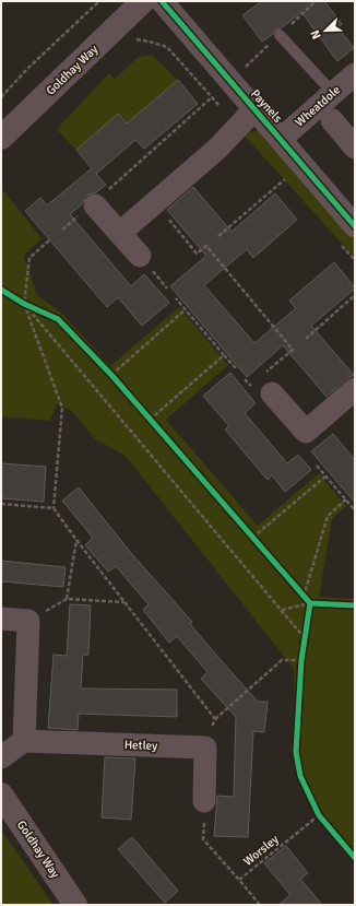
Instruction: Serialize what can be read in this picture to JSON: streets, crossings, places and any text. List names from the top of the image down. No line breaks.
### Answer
{"streets":{"street":["Goldhay Way","Paynels","Wheatdole","Hetley"],"path":["Worsley"]},"crossings":[["Paynels","Wheatdole"]],"north":"bottom left"}
